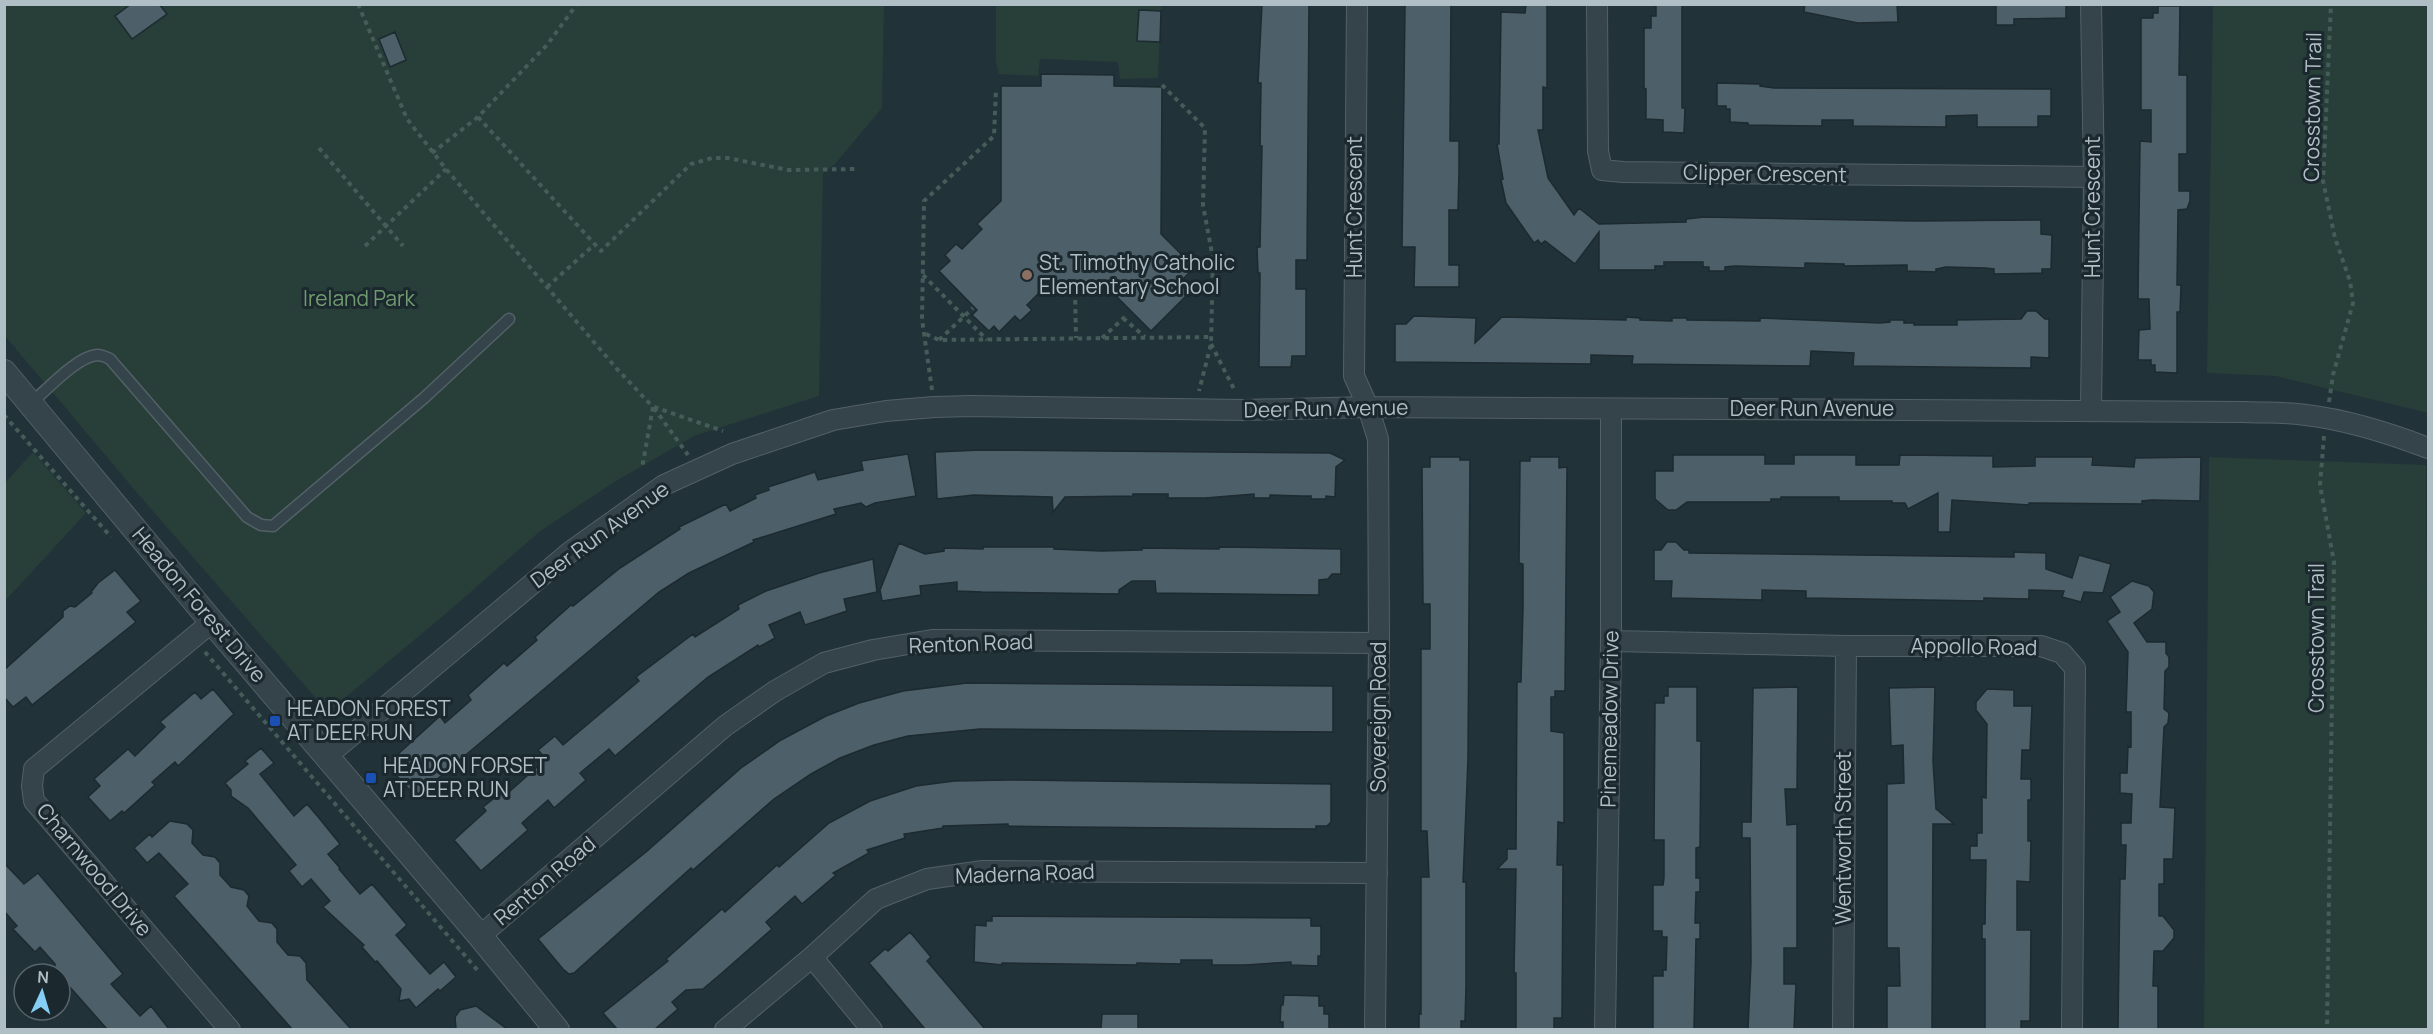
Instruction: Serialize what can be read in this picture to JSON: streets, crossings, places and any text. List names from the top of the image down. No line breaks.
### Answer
{"streets":{"street":["Clipper Crescent","Hunt Crescent","Deer Run Avenue","Headon Forest Drive","Renton Road","Appollo Road","Sovereign Road","Pinemeadow Drive","Wentworth Street","Charnwood Drive","Maderna Road"],"path":["Crosstown Trail"]},"crossings":[["Crosstown Trail","Deer Run Avenue"],["Clipper Crescent","Hunt Crescent"],["Hunt Crescent","Deer Run Avenue"],["Hunt Crescent","Sovereign Road"],["Deer Run Avenue","Headon Forest Drive"],["Deer Run Avenue","Sovereign Road"],["Deer Run Avenue","Pinemeadow Drive"],["Headon Forest Drive","Renton Road"],["Headon Forest Drive","Charnwood Drive"],["Renton Road","Sovereign Road"],["Appollo Road","Pinemeadow Drive"],["Appollo Road","Wentworth Street"],["Sovereign Road","Maderna Road"]],"parks":["Ireland Park"],"places":{"other":["St. Timothy Catholic Elementary School"],"transit":["HEADON FOREST AT DEER RUN","HEADON FORSET AT DEER RUN"]},"north":"top"}
